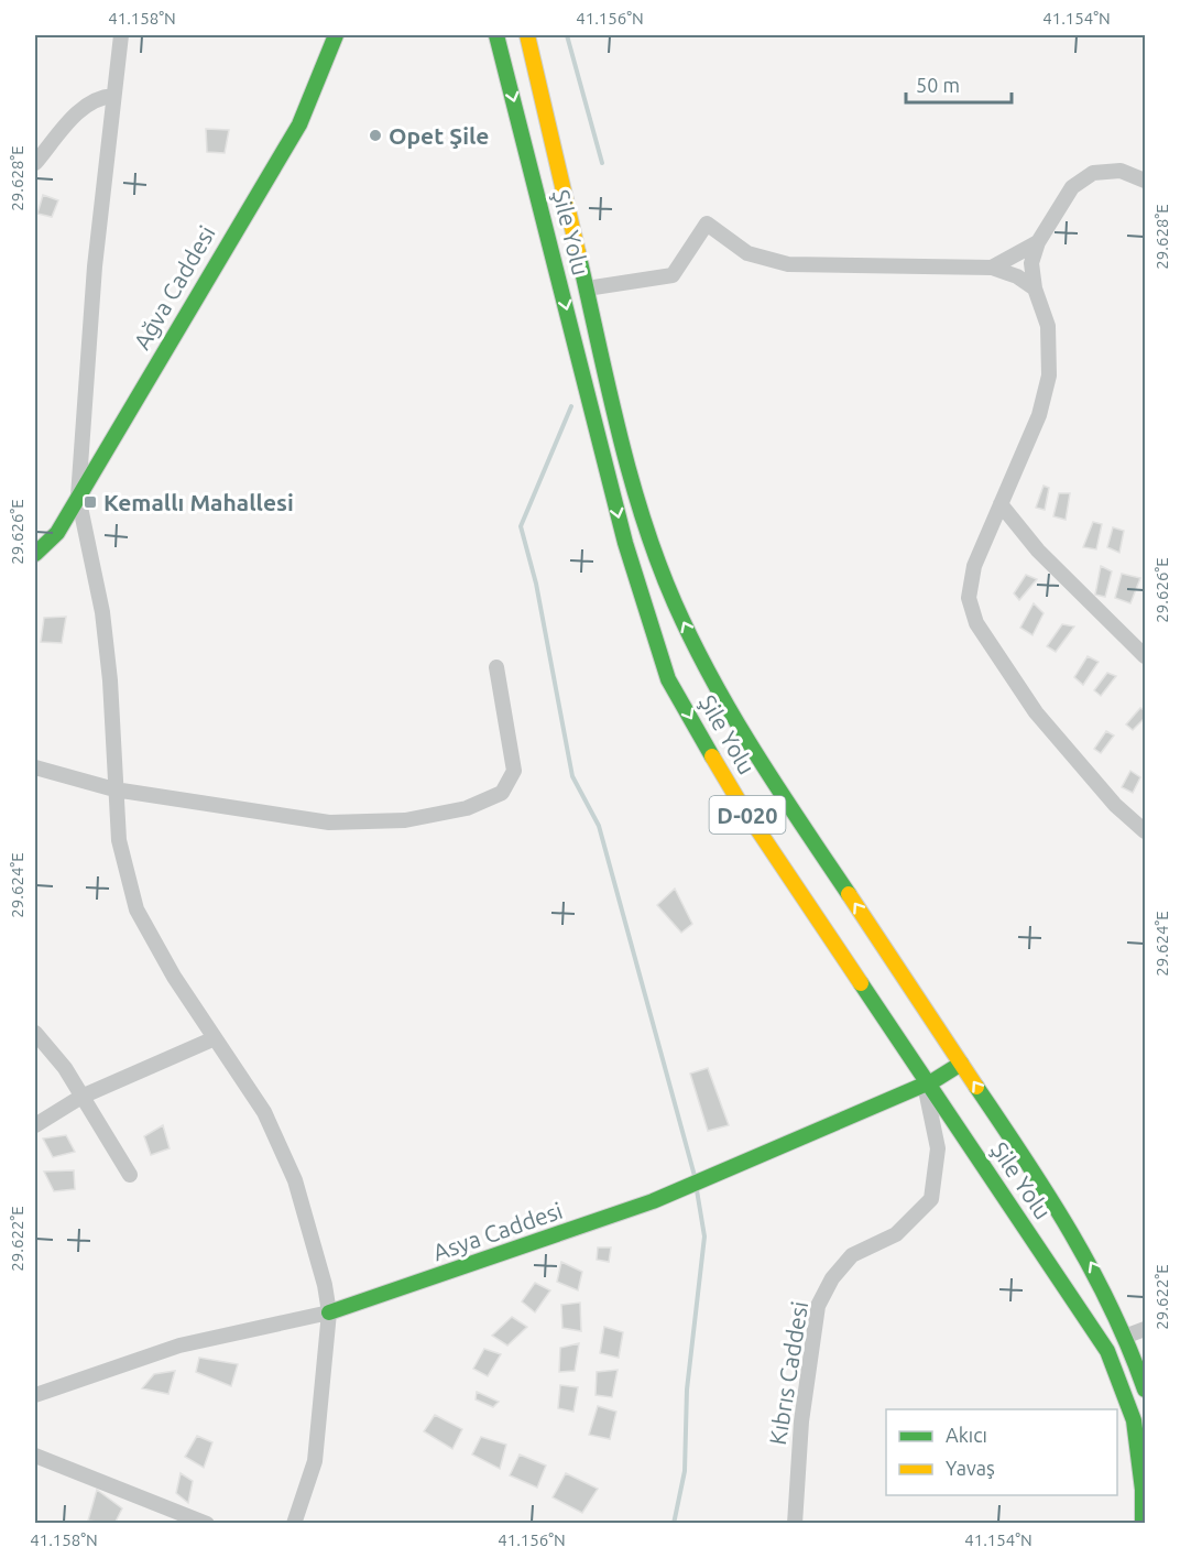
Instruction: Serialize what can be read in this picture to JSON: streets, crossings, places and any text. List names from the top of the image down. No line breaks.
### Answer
{"streets":{"main road":["Şile Yolu","Ağva Caddesi","D-020","Asya Caddesi"],"street":["Kıbrıs Caddesi"]},"crossings":[["Şile Yolu","Asya Caddesi"],["Şile Yolu","Kıbrıs Caddesi"],["Asya Caddesi","Kıbrıs Caddesi"]],"places":{"other":["Opet Şile"],"transit":["Kemallı Mahallesi"]},"legend":["Akıcı","Yavaş"],"scale_bar":"50 m","coordinates":["41.158°N","41.156°N","41.154°N","29.628°E","29.626°E","29.624°E","29.622°E"]}
